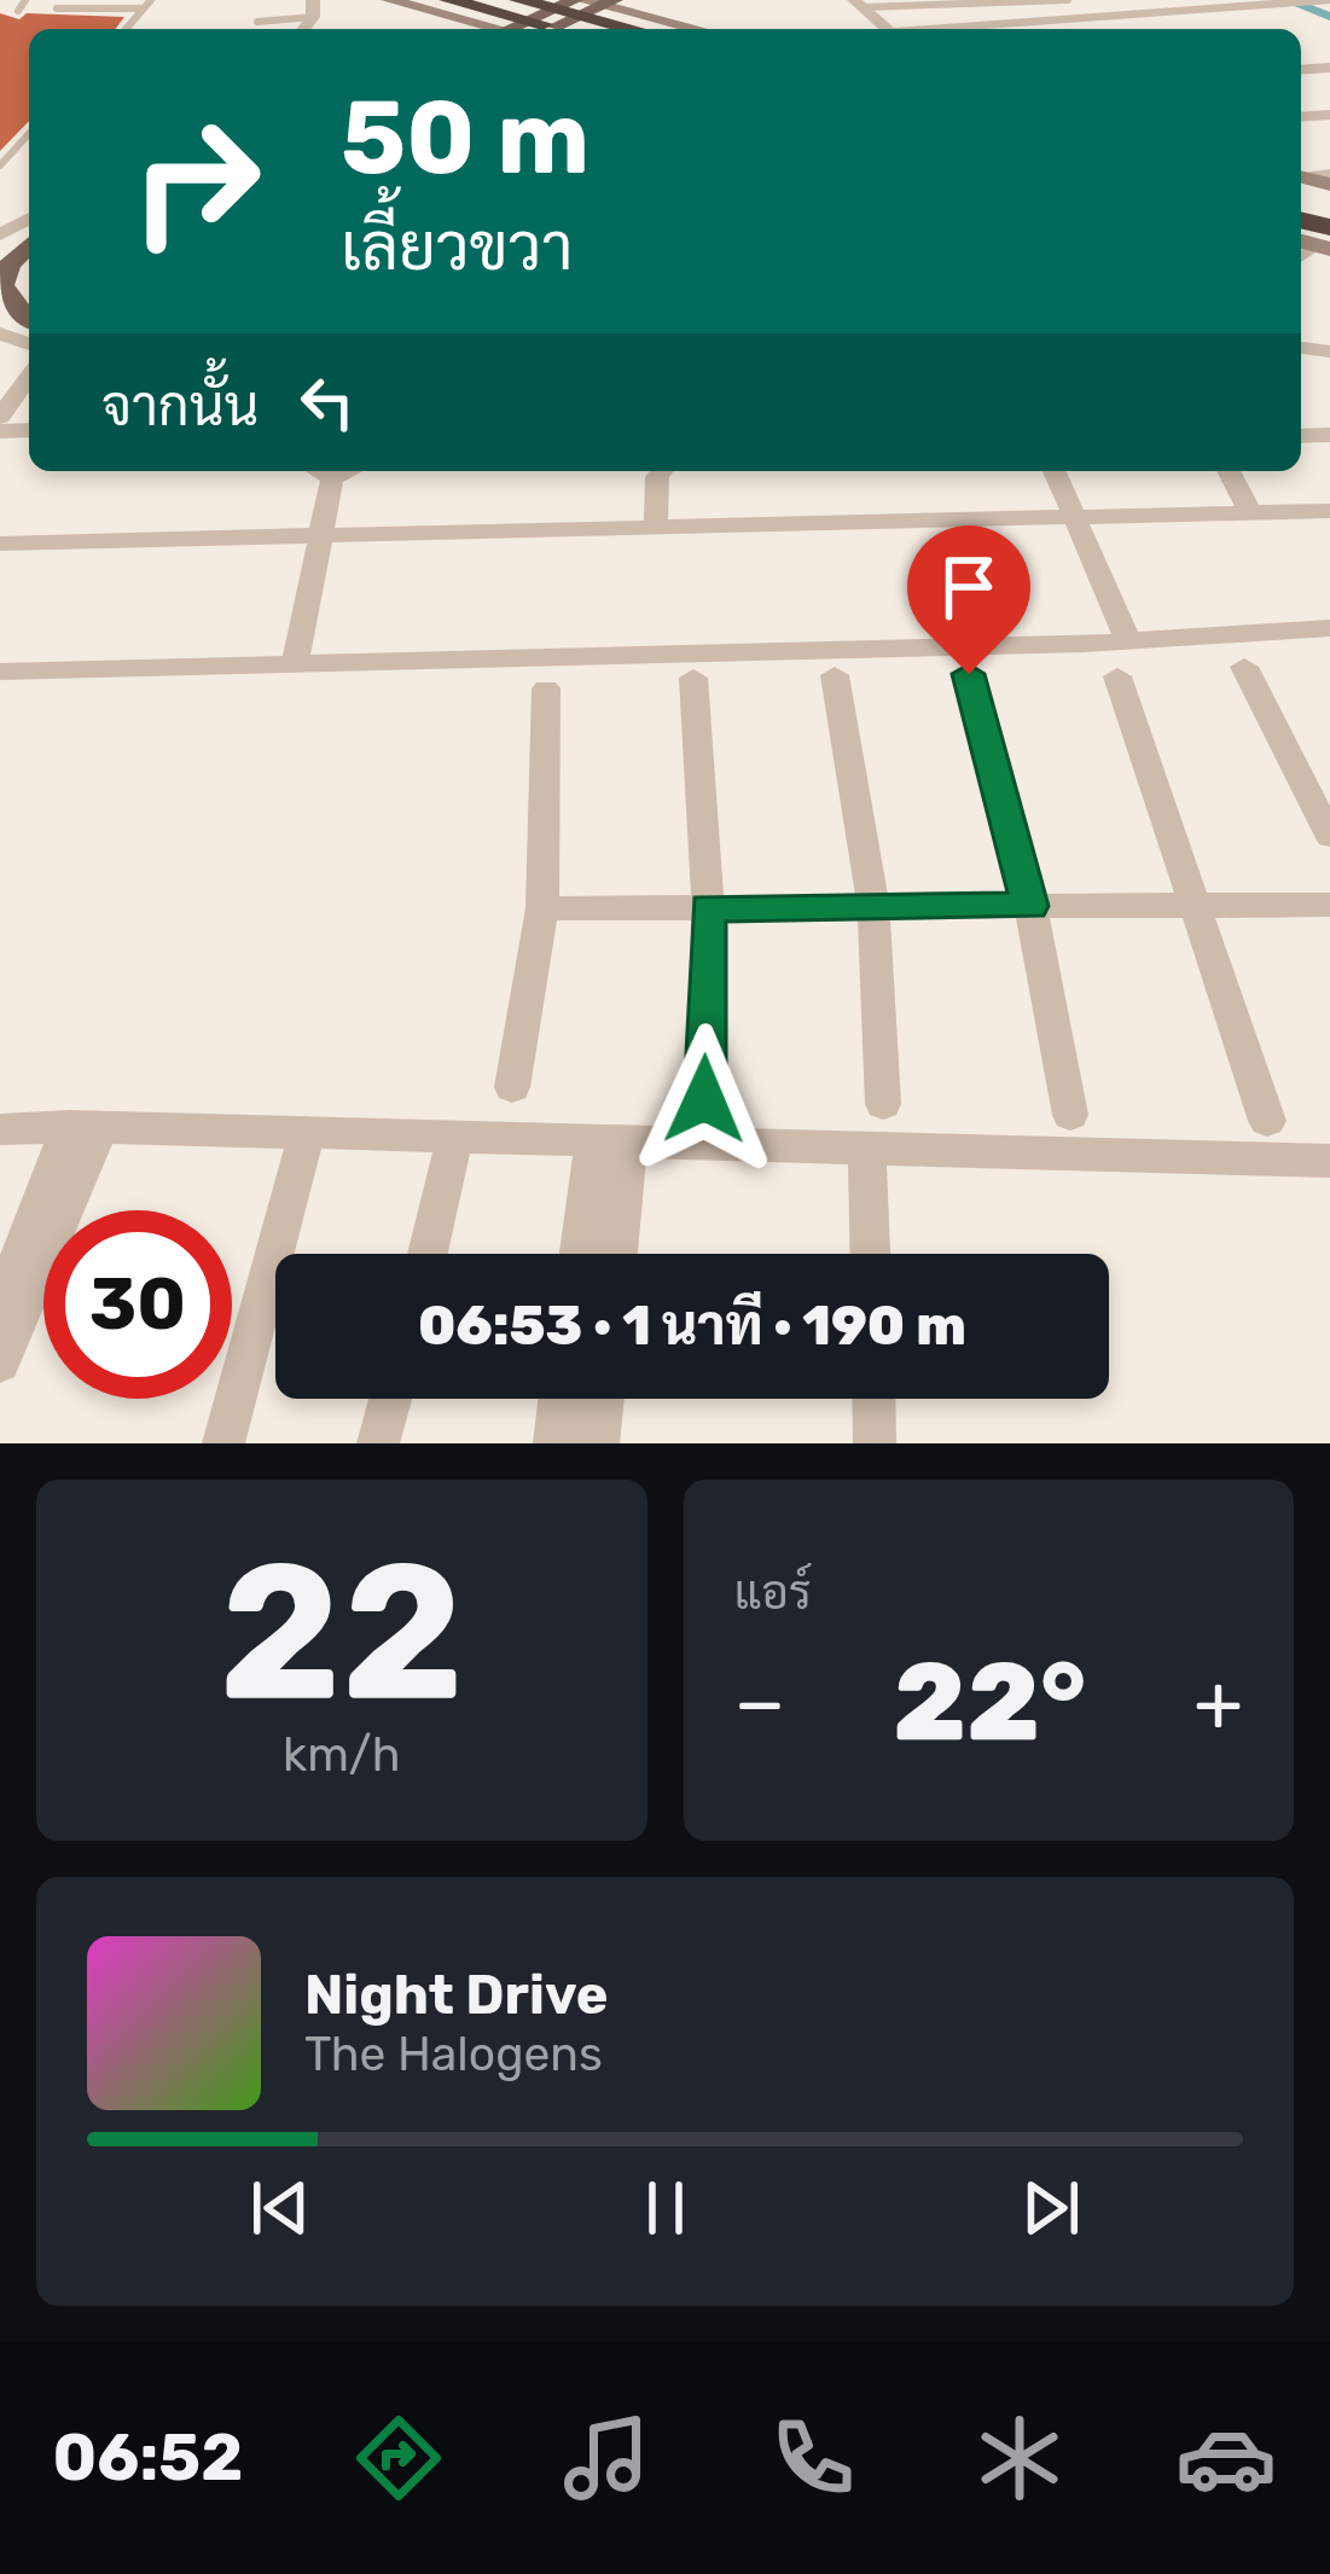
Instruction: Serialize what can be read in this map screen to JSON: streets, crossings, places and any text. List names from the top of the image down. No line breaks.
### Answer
{"page":{"turn":["50 m","เลี้ยวขวา"],"then":"จากนั้น","limit":"30","trip":"06:53 · 1 นาที · 190 m","tile":[["22","km/h"],"แอร์"],"heat":["−","22°","+"],"song":["Night Drive","The Halogens"],"tabs":"06:52"}}
